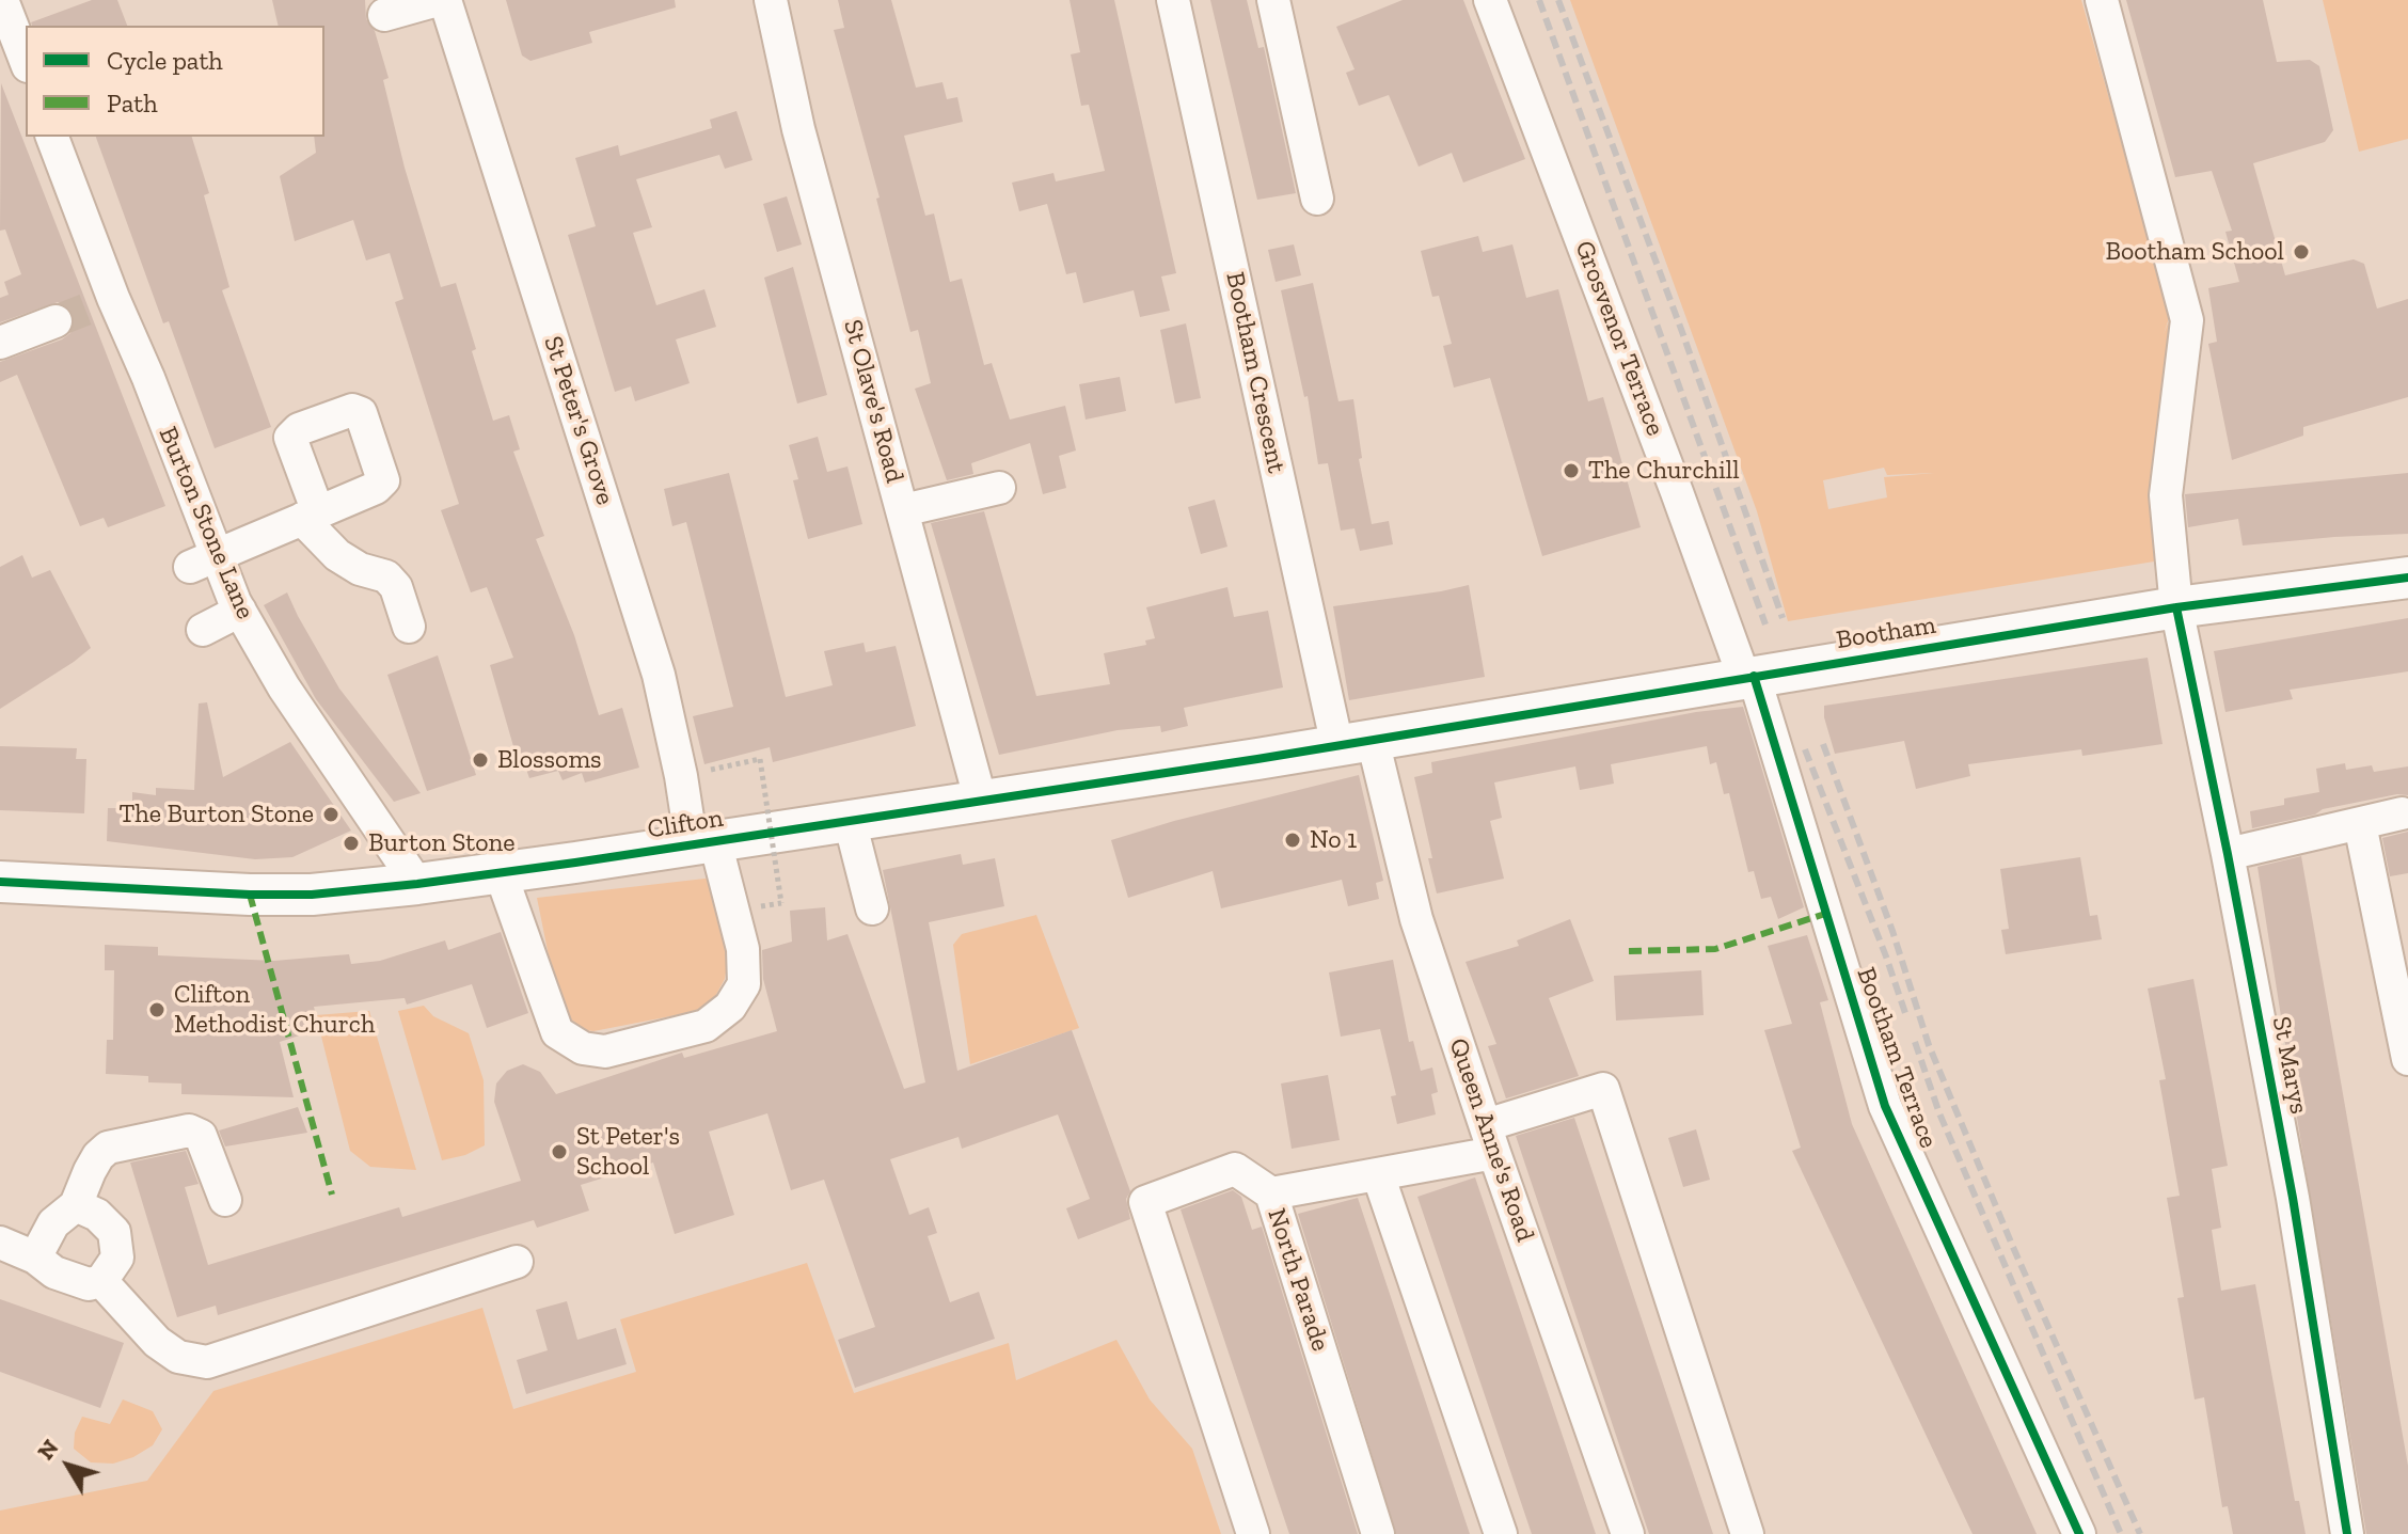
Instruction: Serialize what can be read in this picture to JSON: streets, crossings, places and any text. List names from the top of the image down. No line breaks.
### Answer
{"streets":{"main road":["Bootham","Clifton"],"street":["Grosvenor Terrace","Bootham Crescent","St Olave's Road","St Peter's Grove","Burton Stone Lane","Bootham Terrace","St Marys","Queen Anne's Road","North Parade"]},"crossings":[["Grosvenor Terrace","Bootham"],["Grosvenor Terrace","Bootham Terrace"],["Bootham Crescent","Bootham"],["Bootham Crescent","Clifton"],["Bootham Crescent","Queen Anne's Road"],["St Olave's Road","Clifton"],["St Peter's Grove","Clifton"],["Burton Stone Lane","Clifton"],["Bootham","Clifton"],["Bootham","Bootham Terrace"],["Bootham","St Marys"],["Bootham","Queen Anne's Road"],["Clifton","Queen Anne's Road"],["Queen Anne's Road","North Parade"]],"places":["Bootham School","The Churchill","Blossoms","The Burton Stone","No 1","Burton Stone","Clifton Methodist Church","St Peter's School"],"legend":["Cycle path","Path"],"north":"top left"}
